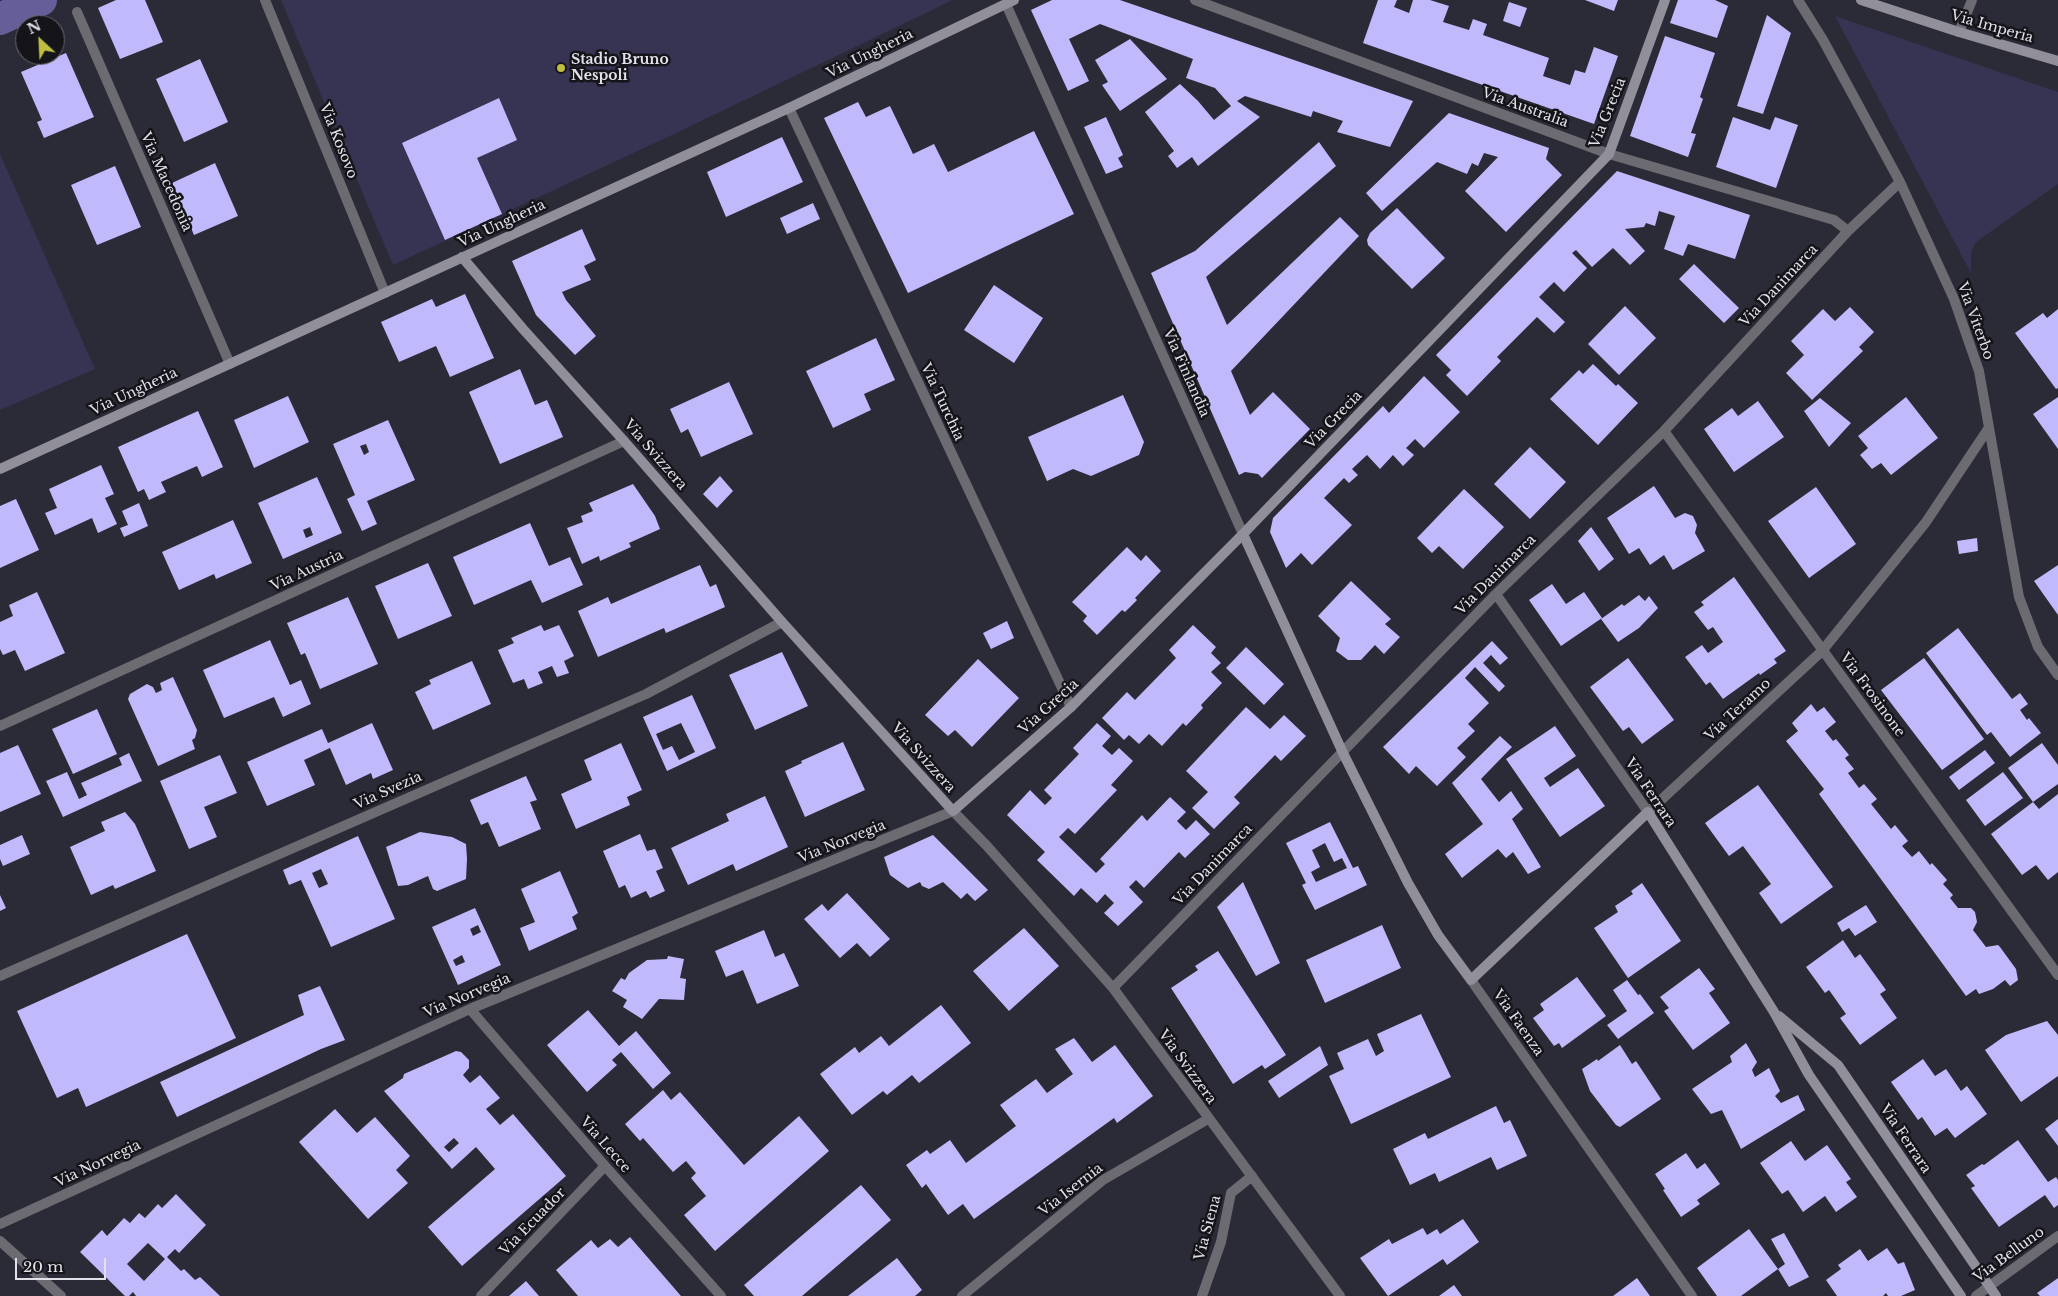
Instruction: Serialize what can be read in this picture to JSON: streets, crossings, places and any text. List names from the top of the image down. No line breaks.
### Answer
{"streets":{"street":["Via Imperia","Via Ungheria","Via Australia","Via Grecia","Via Kosovo","Via Macedonia","Via Danimarca","Via Viterbo","Via Finlandia","Via Turchia","Via Svizzera","Via Austria","Via Frosinone","Via Teramo","Via Svezia","Via Ferrara","Via Norvegia","Via Faenza","Via Lecce","Via Isernia","Via Ecuador","Via Siena","Via Belluno"]},"crossings":[["Via Ungheria","Via Kosovo"],["Via Ungheria","Via Macedonia"],["Via Ungheria","Via Finlandia"],["Via Ungheria","Via Turchia"],["Via Ungheria","Via Svizzera"],["Via Australia","Via Grecia"],["Via Australia","Via Danimarca"],["Via Grecia","Via Finlandia"],["Via Grecia","Via Turchia"],["Via Grecia","Via Svizzera"],["Via Grecia","Via Norvegia"],["Via Danimarca","Via Viterbo"],["Via Danimarca","Via Finlandia"],["Via Danimarca","Via Svizzera"],["Via Danimarca","Via Frosinone"],["Via Danimarca","Via Ferrara"],["Via Danimarca","Via Faenza"],["Via Viterbo","Via Teramo"],["Via Finlandia","Via Faenza"],["Via Svizzera","Via Austria"],["Via Svizzera","Via Svezia"],["Via Svizzera","Via Norvegia"],["Via Svizzera","Via Isernia"],["Via Svizzera","Via Siena"],["Via Frosinone","Via Teramo"],["Via Teramo","Via Ferrara"],["Via Teramo","Via Faenza"],["Via Ferrara","Via Belluno"],["Via Norvegia","Via Lecce"],["Via Lecce","Via Ecuador"]],"places":["Stadio Bruno Nespoli"],"scale_bar":"20 m","north":"top left"}
